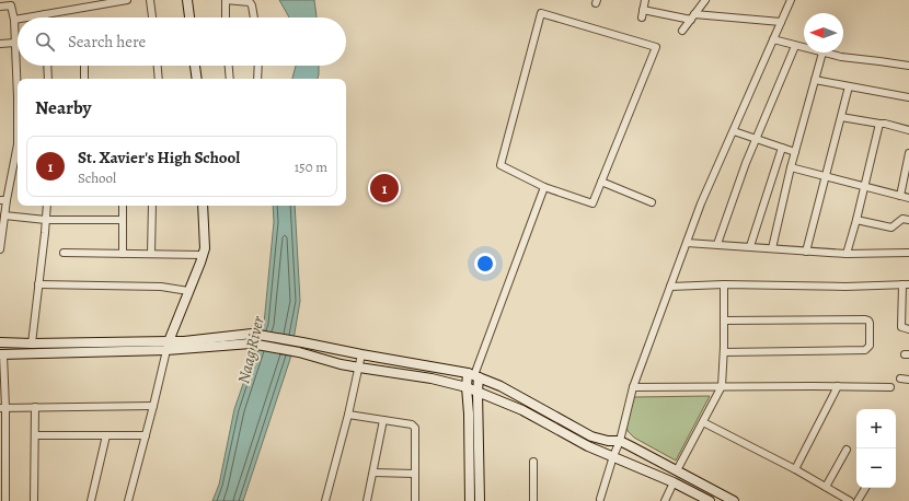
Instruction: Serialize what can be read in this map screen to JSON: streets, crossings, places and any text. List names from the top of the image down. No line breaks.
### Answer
{"water":["Naag River"],"north":"left","page":{"search":"Search here","heading":"Nearby","list":[{"mark":"1","name":"St. Xavier's High School","note":"School","value":"150 m"}],"pins":"1","map_buttons":["+","−"]}}
